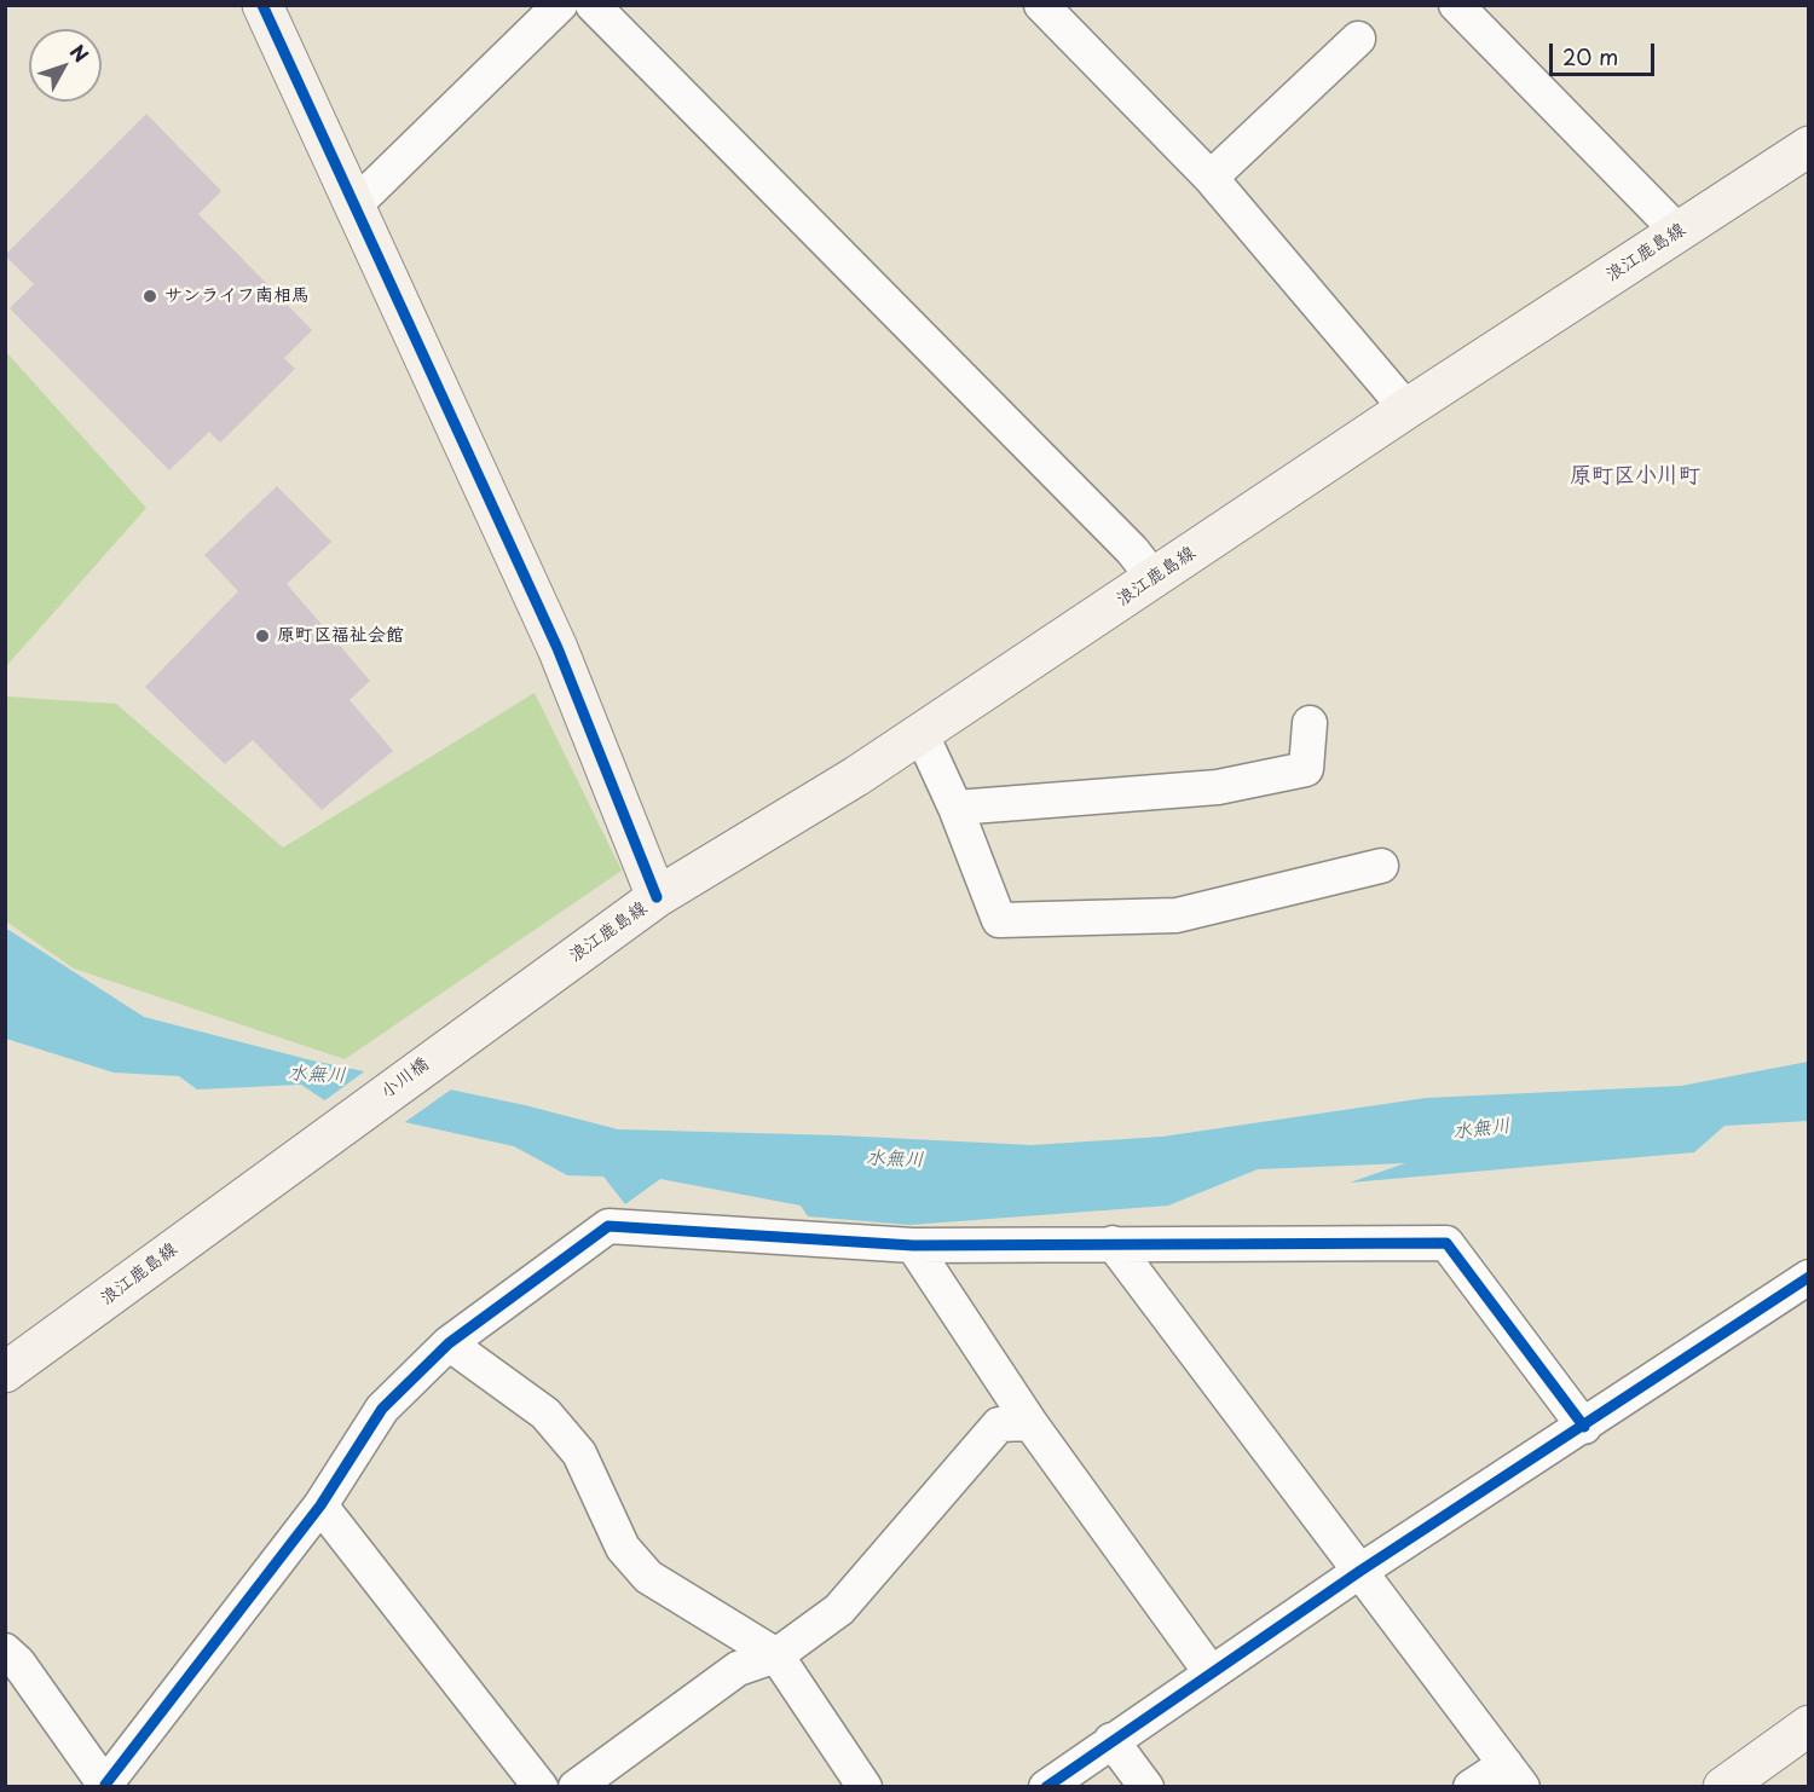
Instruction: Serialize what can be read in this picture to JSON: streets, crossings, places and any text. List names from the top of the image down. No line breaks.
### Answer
{"streets":{"main road":["浪江鹿島線","小川橋"]},"crossings":[["浪江鹿島線","小川橋"]],"districts":["原町区小川町"],"water":["水無川"],"places":["サンライフ南相馬","原町区福祉会館"],"scale_bar":"20 m","north":"top right"}
